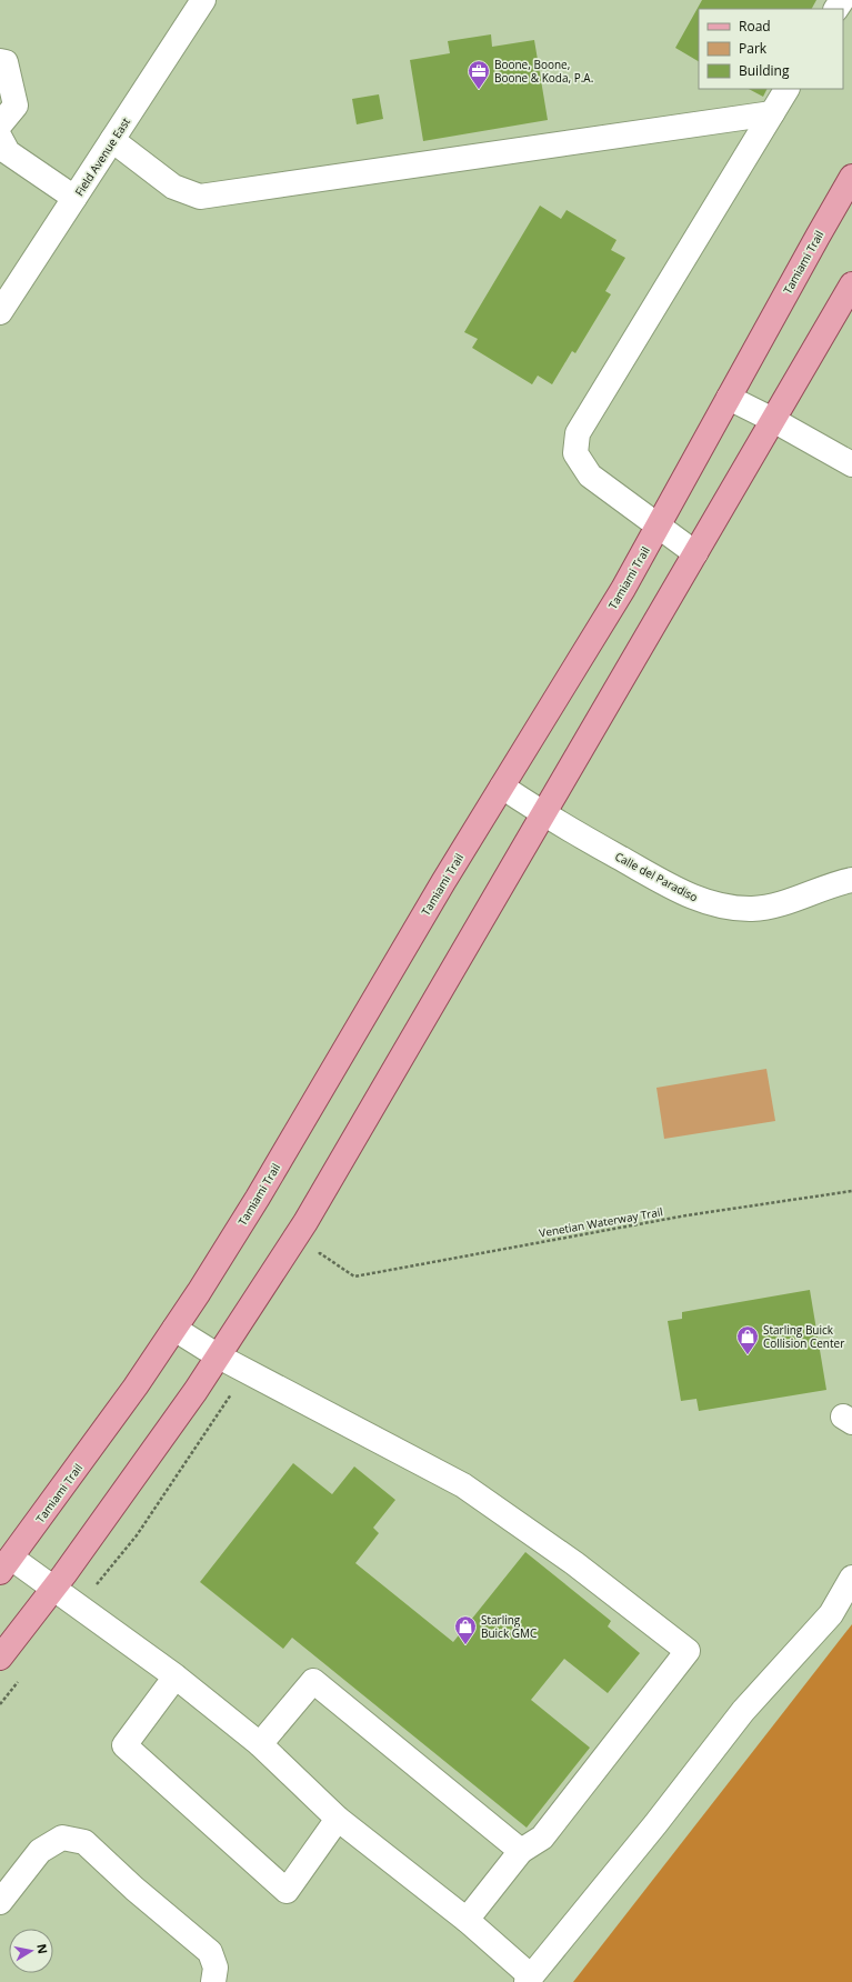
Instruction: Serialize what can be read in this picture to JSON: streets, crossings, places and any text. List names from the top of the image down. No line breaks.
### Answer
{"streets":{"main road":["Tamiami Trail"],"street":["Field Avenue East","Calle del Paradiso"],"path":["Venetian Waterway Trail"]},"crossings":[["Tamiami Trail","Calle del Paradiso"]],"places":{"office":["Boone, Boone, Boone & Koda, P.A."],"shop":["Starling Buick Collision Center","Starling Buick GMC"]},"legend":["Road","Park","Building"],"north":"right"}
